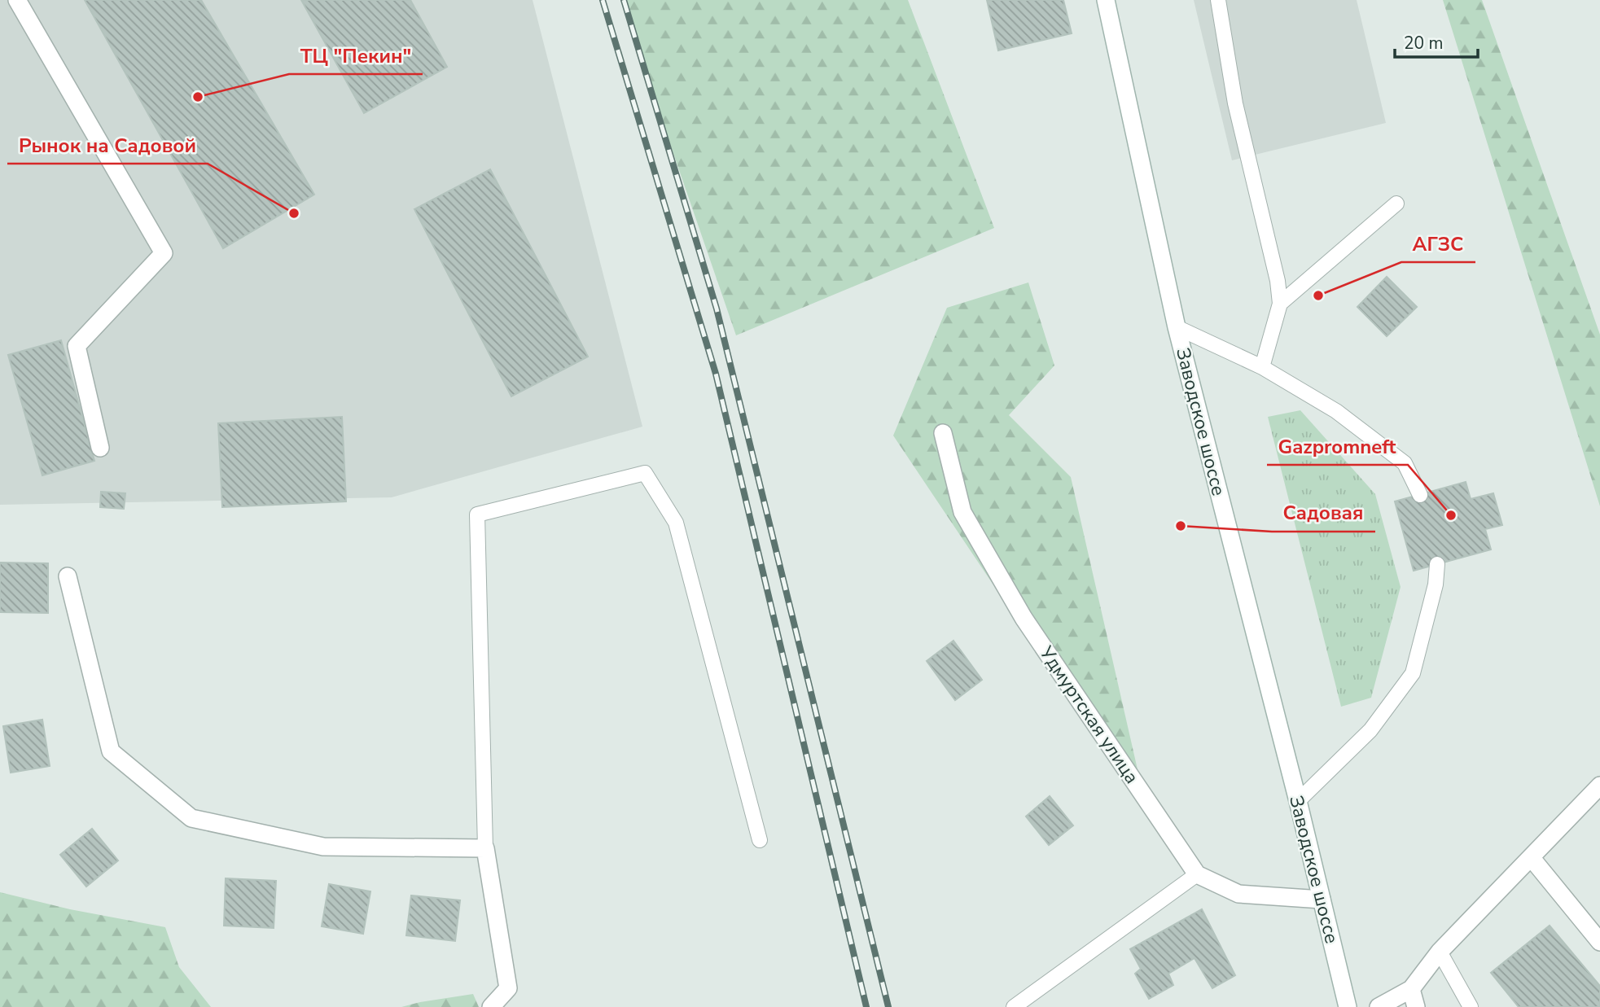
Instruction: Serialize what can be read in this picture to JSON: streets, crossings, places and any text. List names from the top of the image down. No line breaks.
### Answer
{"streets":{"street":["Заводское шоссе","Удмуртская улица"]},"places":["ТЦ \"Пекин\"","Рынок на Садовой","АГЗС","Gazpromneft","Садовая"],"scale_bar":"20 m"}
